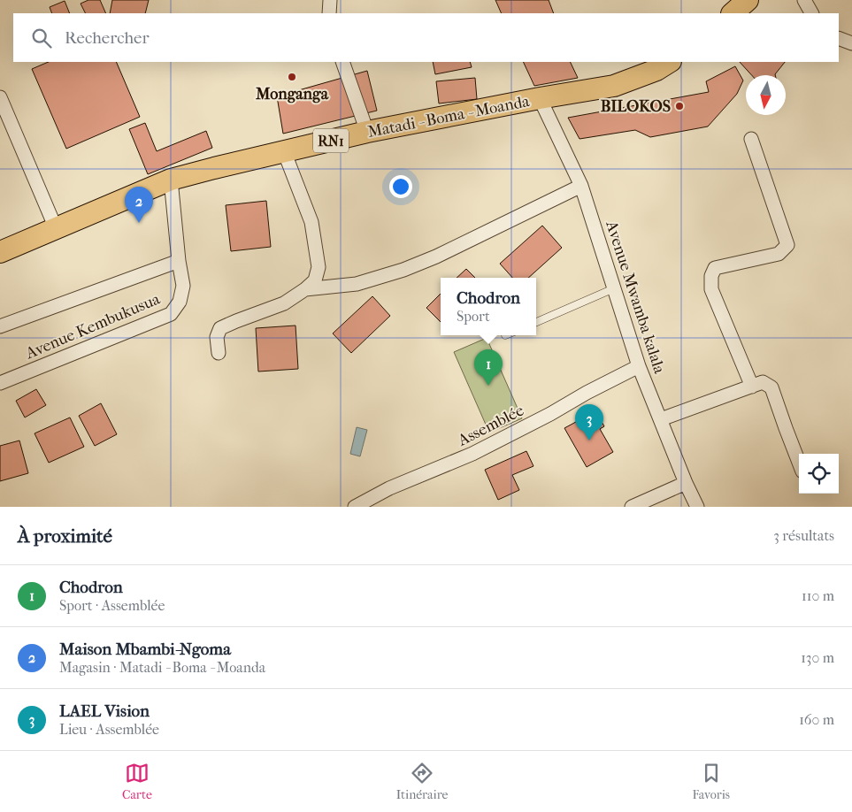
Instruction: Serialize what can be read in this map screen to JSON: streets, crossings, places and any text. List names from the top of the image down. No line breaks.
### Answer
{"streets":{"highway":["Matadi - Boma - Moanda","RN1"],"street":["Avenue Mwamba kalala","Avenue Kembukusua","Assemblée"]},"crossings":[["Matadi - Boma - Moanda","Avenue Mwamba kalala"],["Matadi - Boma - Moanda","Avenue Kembukusua"],["Avenue Mwamba kalala","Assemblée"]],"places":["Monganga","BILOKOS"],"north":"bottom","page":{"search":"Rechercher","pins":["2","1","3"],"popup":["Chodron","Sport"],"heading":["À proximité","3 résultats"],"list":[{"mark":"1","name":"Chodron","note":"Sport · Assemblée","value":"110 m"},{"mark":"2","name":"Maison Mbambi-Ngoma","note":"Magasin · Matadi - Boma - Moanda","value":"130 m"},{"mark":"3","name":"LAEL Vision","note":"Lieu · Assemblée","value":"160 m"}],"nav":["Carte","Itinéraire","Favoris"]}}
